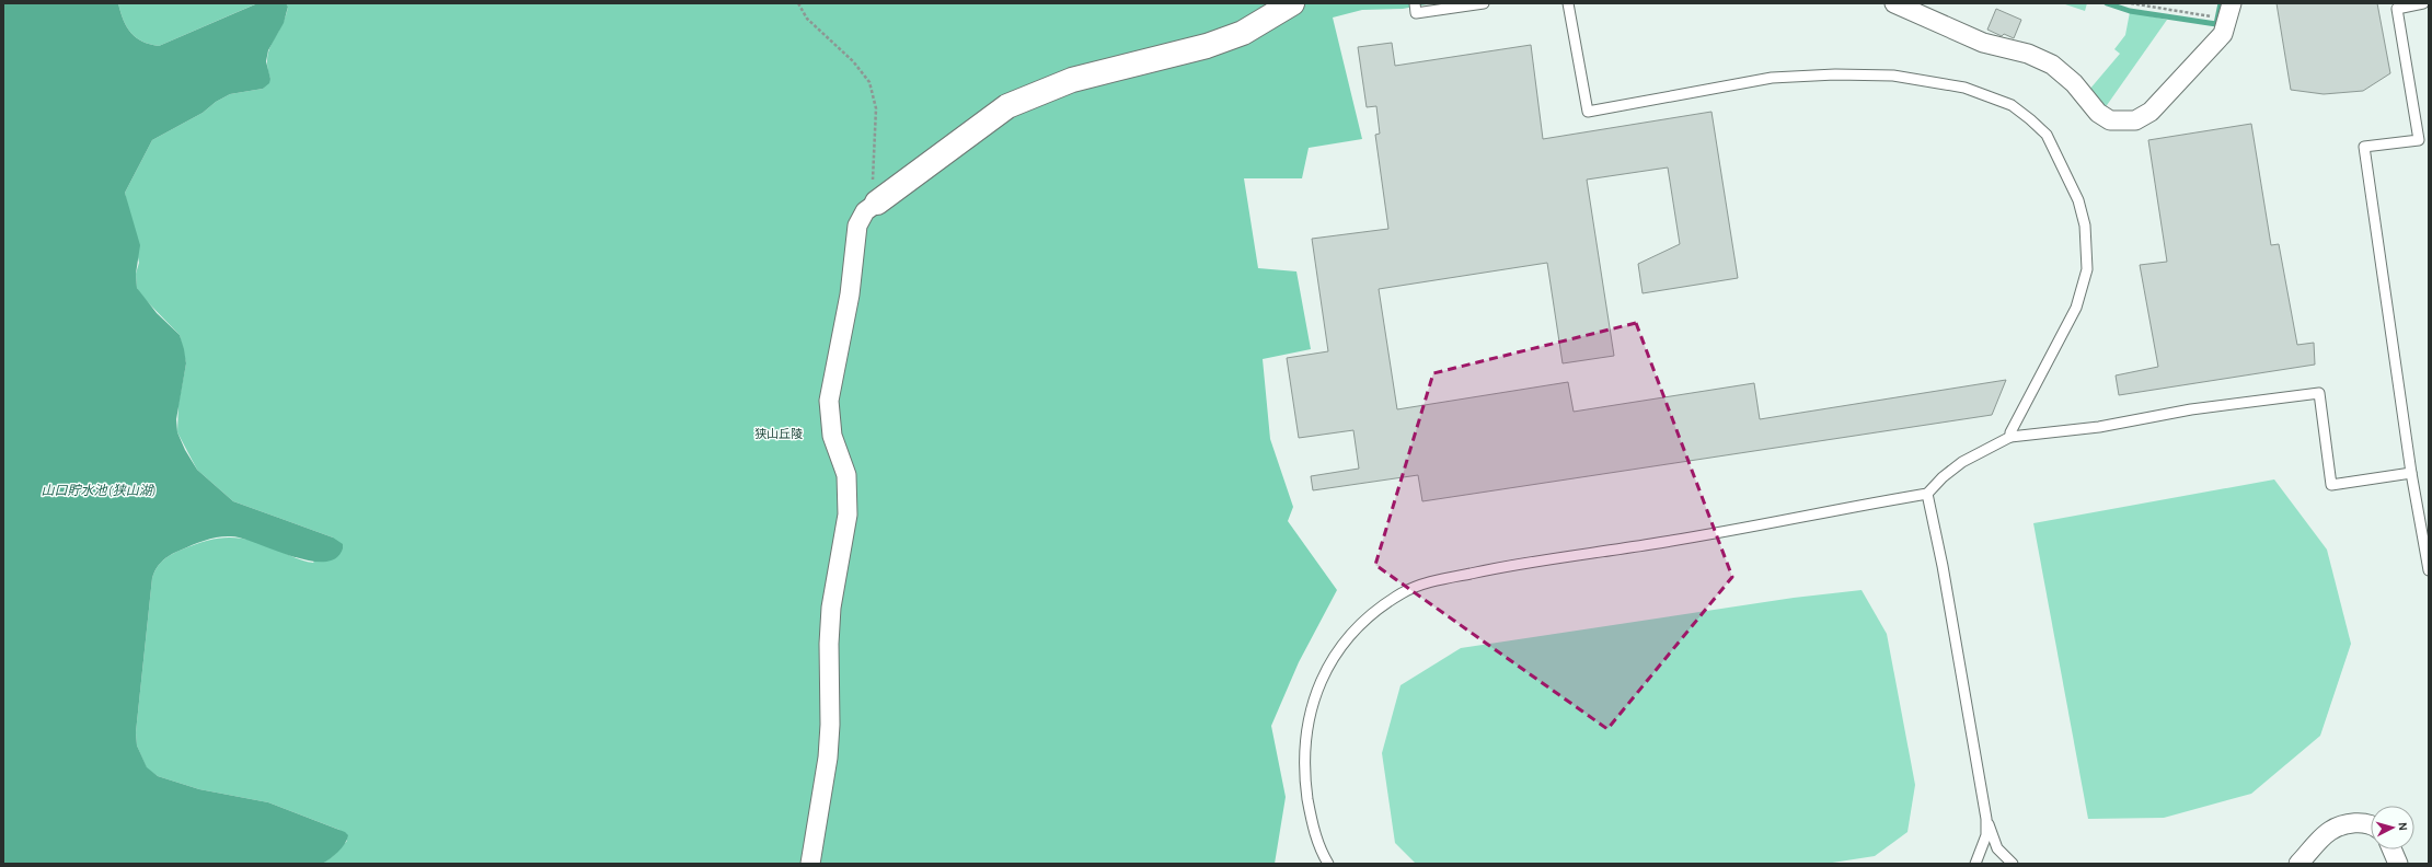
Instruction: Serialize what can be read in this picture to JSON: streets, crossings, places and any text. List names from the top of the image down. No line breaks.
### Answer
{"water":["山口貯水池 (狭山湖)"],"parks":["狭山丘陵"],"north":"right"}
